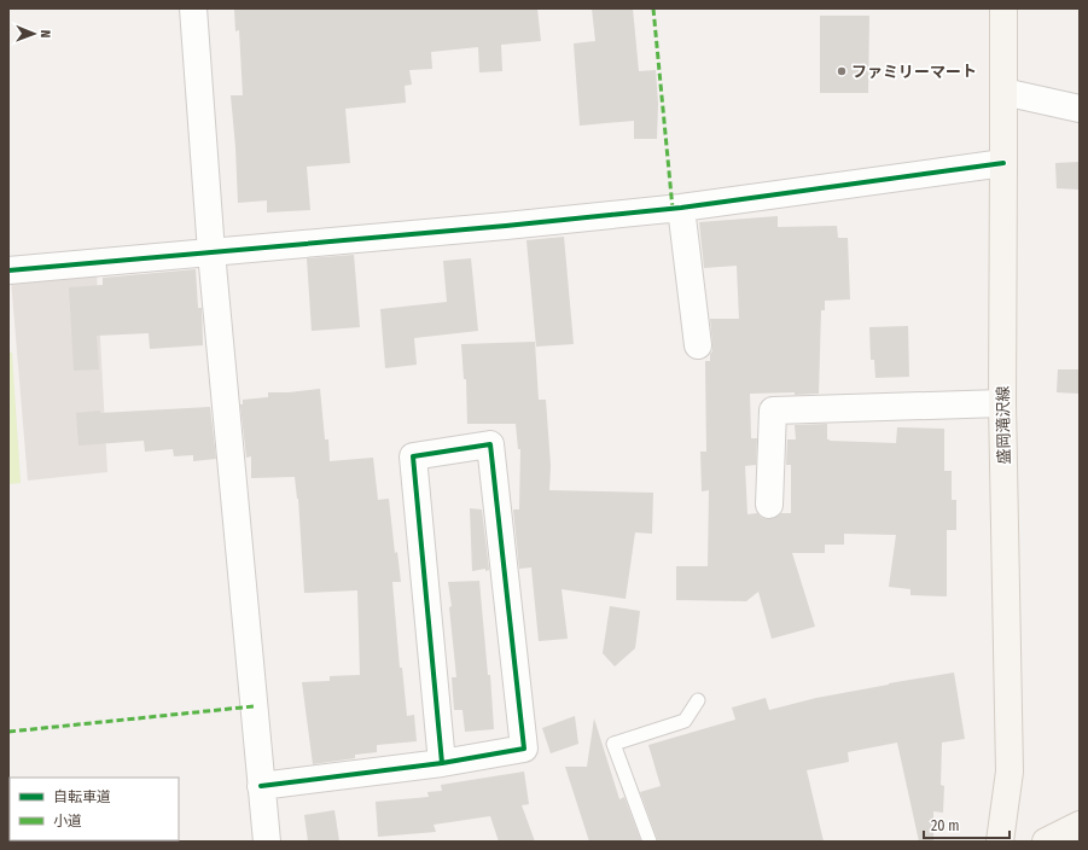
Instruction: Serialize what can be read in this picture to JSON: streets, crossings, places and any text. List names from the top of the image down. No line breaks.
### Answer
{"streets":{"main road":["盛岡滝沢線"]},"places":["ファミリーマート"],"legend":["自転車道","小道"],"scale_bar":"20 m","north":"right"}
